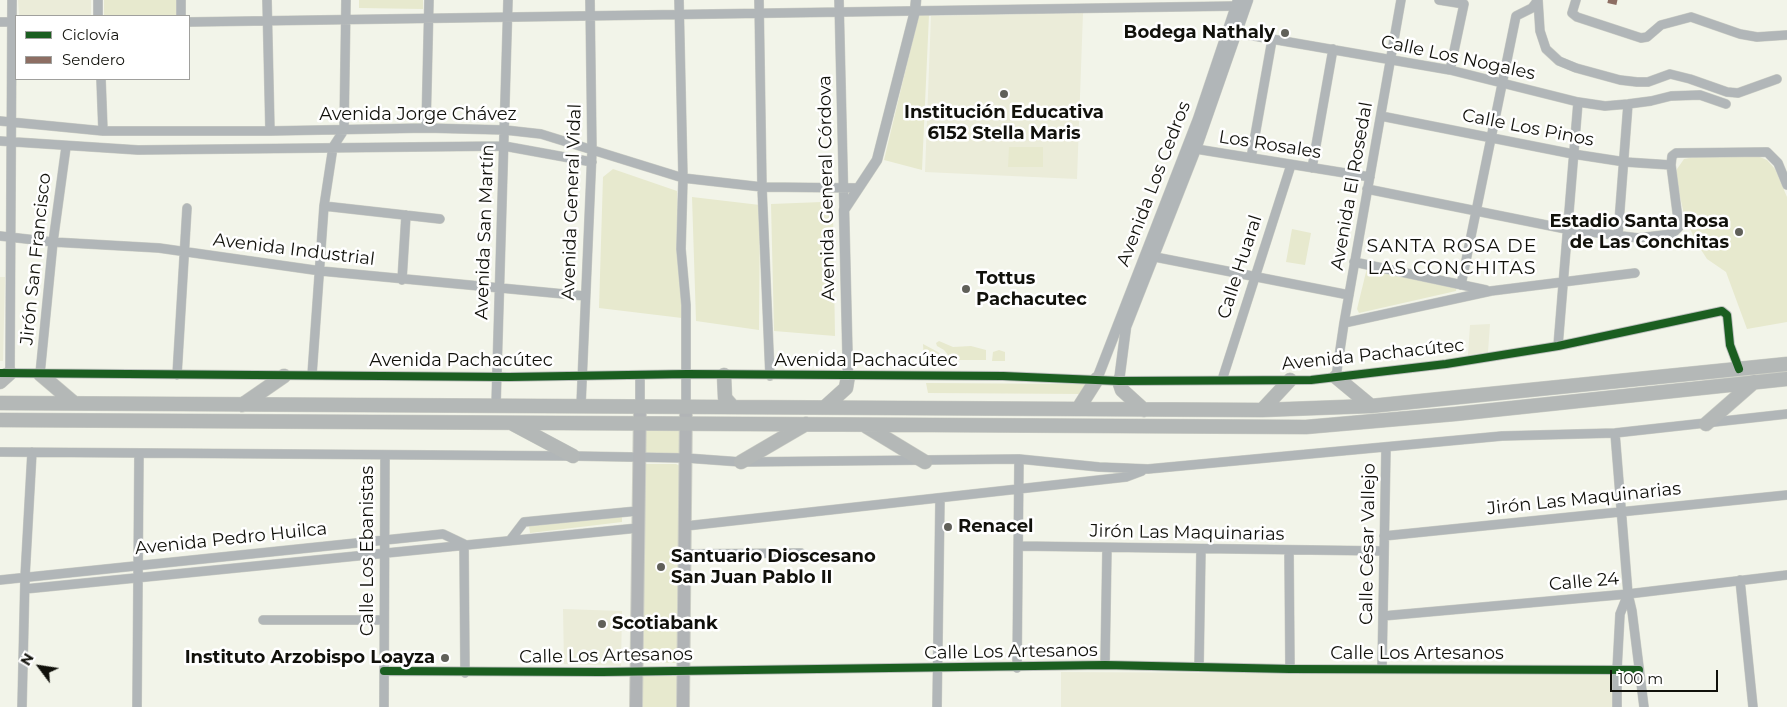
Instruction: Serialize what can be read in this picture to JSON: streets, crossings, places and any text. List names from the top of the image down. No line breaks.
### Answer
{"streets":{"street":["Calle Los Nogales","Avenida Jorge Chávez","Calle Los Pinos","Los Rosales","Avenida Los Cedros","Avenida El Rosedal","Avenida General Córdova","Avenida General Vidal","Avenida San Martín","Avenida Industrial","Jirón San Francisco","Calle Huaral","Avenida Pachacútec","Jirón Las Maquinarias","Avenida Pedro Huilca","Calle César Vallejo","Calle Los Ebanistas","Calle 24","Calle Los Artesanos"]},"crossings":[["Calle Los Nogales","Avenida Los Cedros"],["Calle Los Nogales","Avenida El Rosedal"],["Avenida Jorge Chávez","Avenida General Córdova"],["Avenida Jorge Chávez","Avenida General Vidal"],["Avenida Jorge Chávez","Avenida San Martín"],["Avenida Jorge Chávez","Jirón San Francisco"],["Calle Los Pinos","Avenida El Rosedal"],["Los Rosales","Avenida Los Cedros"],["Los Rosales","Avenida El Rosedal"],["Los Rosales","Calle Huaral"],["Avenida Los Cedros","Avenida Pachacútec"],["Avenida El Rosedal","Avenida Pachacútec"],["Avenida General Córdova","Avenida Pachacútec"],["Avenida General Vidal","Avenida Industrial"],["Avenida General Vidal","Avenida Pachacútec"],["Avenida San Martín","Avenida Industrial"],["Avenida San Martín","Avenida Pachacútec"],["Avenida Industrial","Jirón San Francisco"],["Jirón San Francisco","Avenida Pachacútec"],["Calle Huaral","Avenida Pachacútec"],["Jirón Las Maquinarias","Calle César Vallejo"],["Avenida Pedro Huilca","Calle Los Ebanistas"],["Calle César Vallejo","Calle 24"],["Calle César Vallejo","Calle Los Artesanos"],["Calle Los Ebanistas","Calle Los Artesanos"]],"districts":["SANTA ROSA DE LAS CONCHITAS"],"places":["Bodega Nathaly","Institución Educativa 6152 Stella Maris","Estadio Santa Rosa de Las Conchitas","Tottus Pachacutec","Renacel","Santuario Dioscesano San Juan Pablo II","Scotiabank","Instituto Arzobispo Loayza"],"legend":["Ciclovía","Sendero"],"scale_bar":"100 m","north":"top left"}
